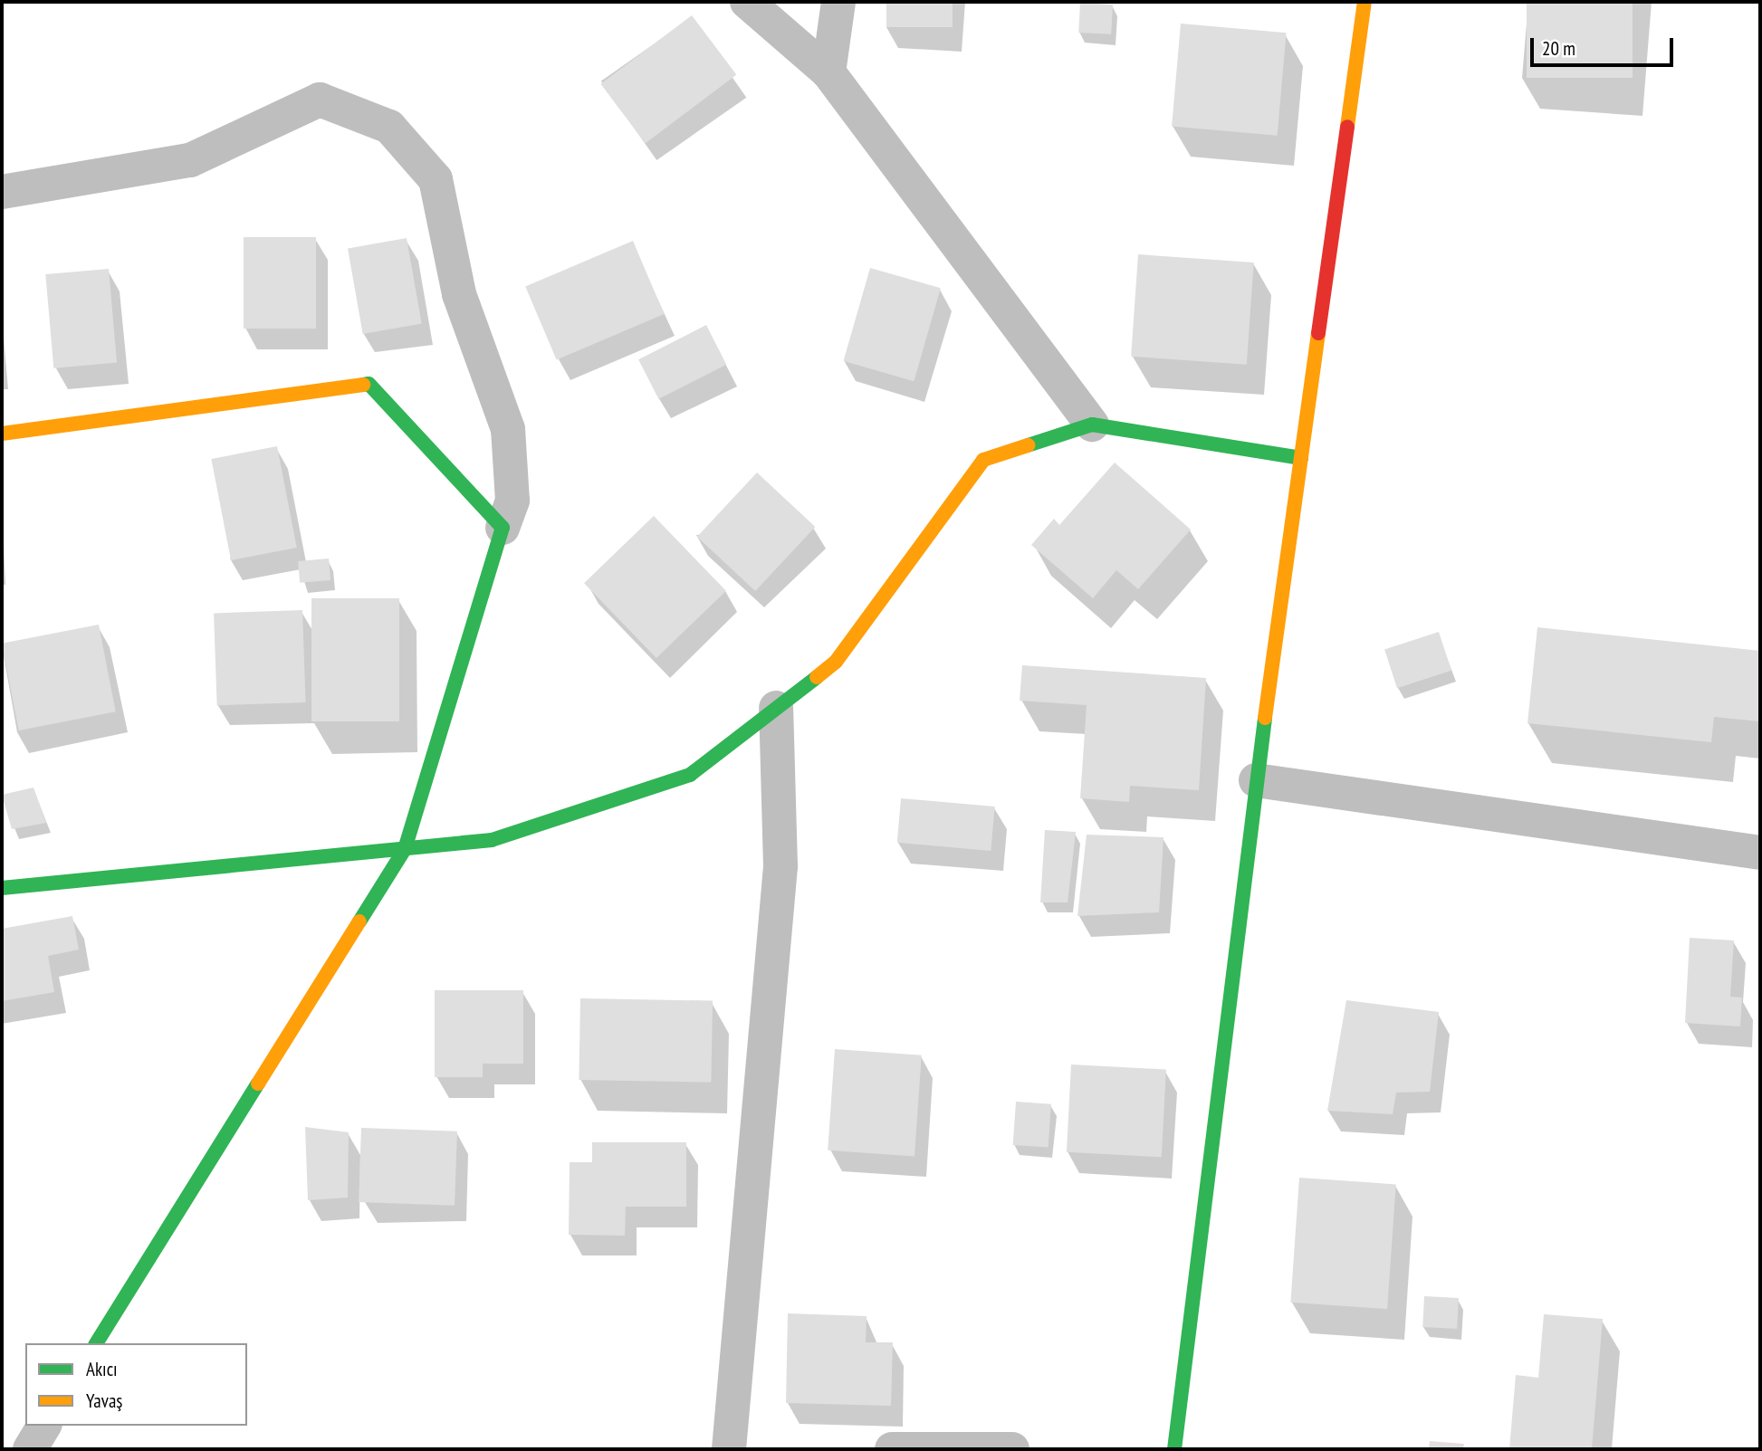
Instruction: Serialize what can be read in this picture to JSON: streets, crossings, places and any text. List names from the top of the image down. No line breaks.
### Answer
{"legend":["Akıcı","Yavaş"],"scale_bar":"20 m"}
